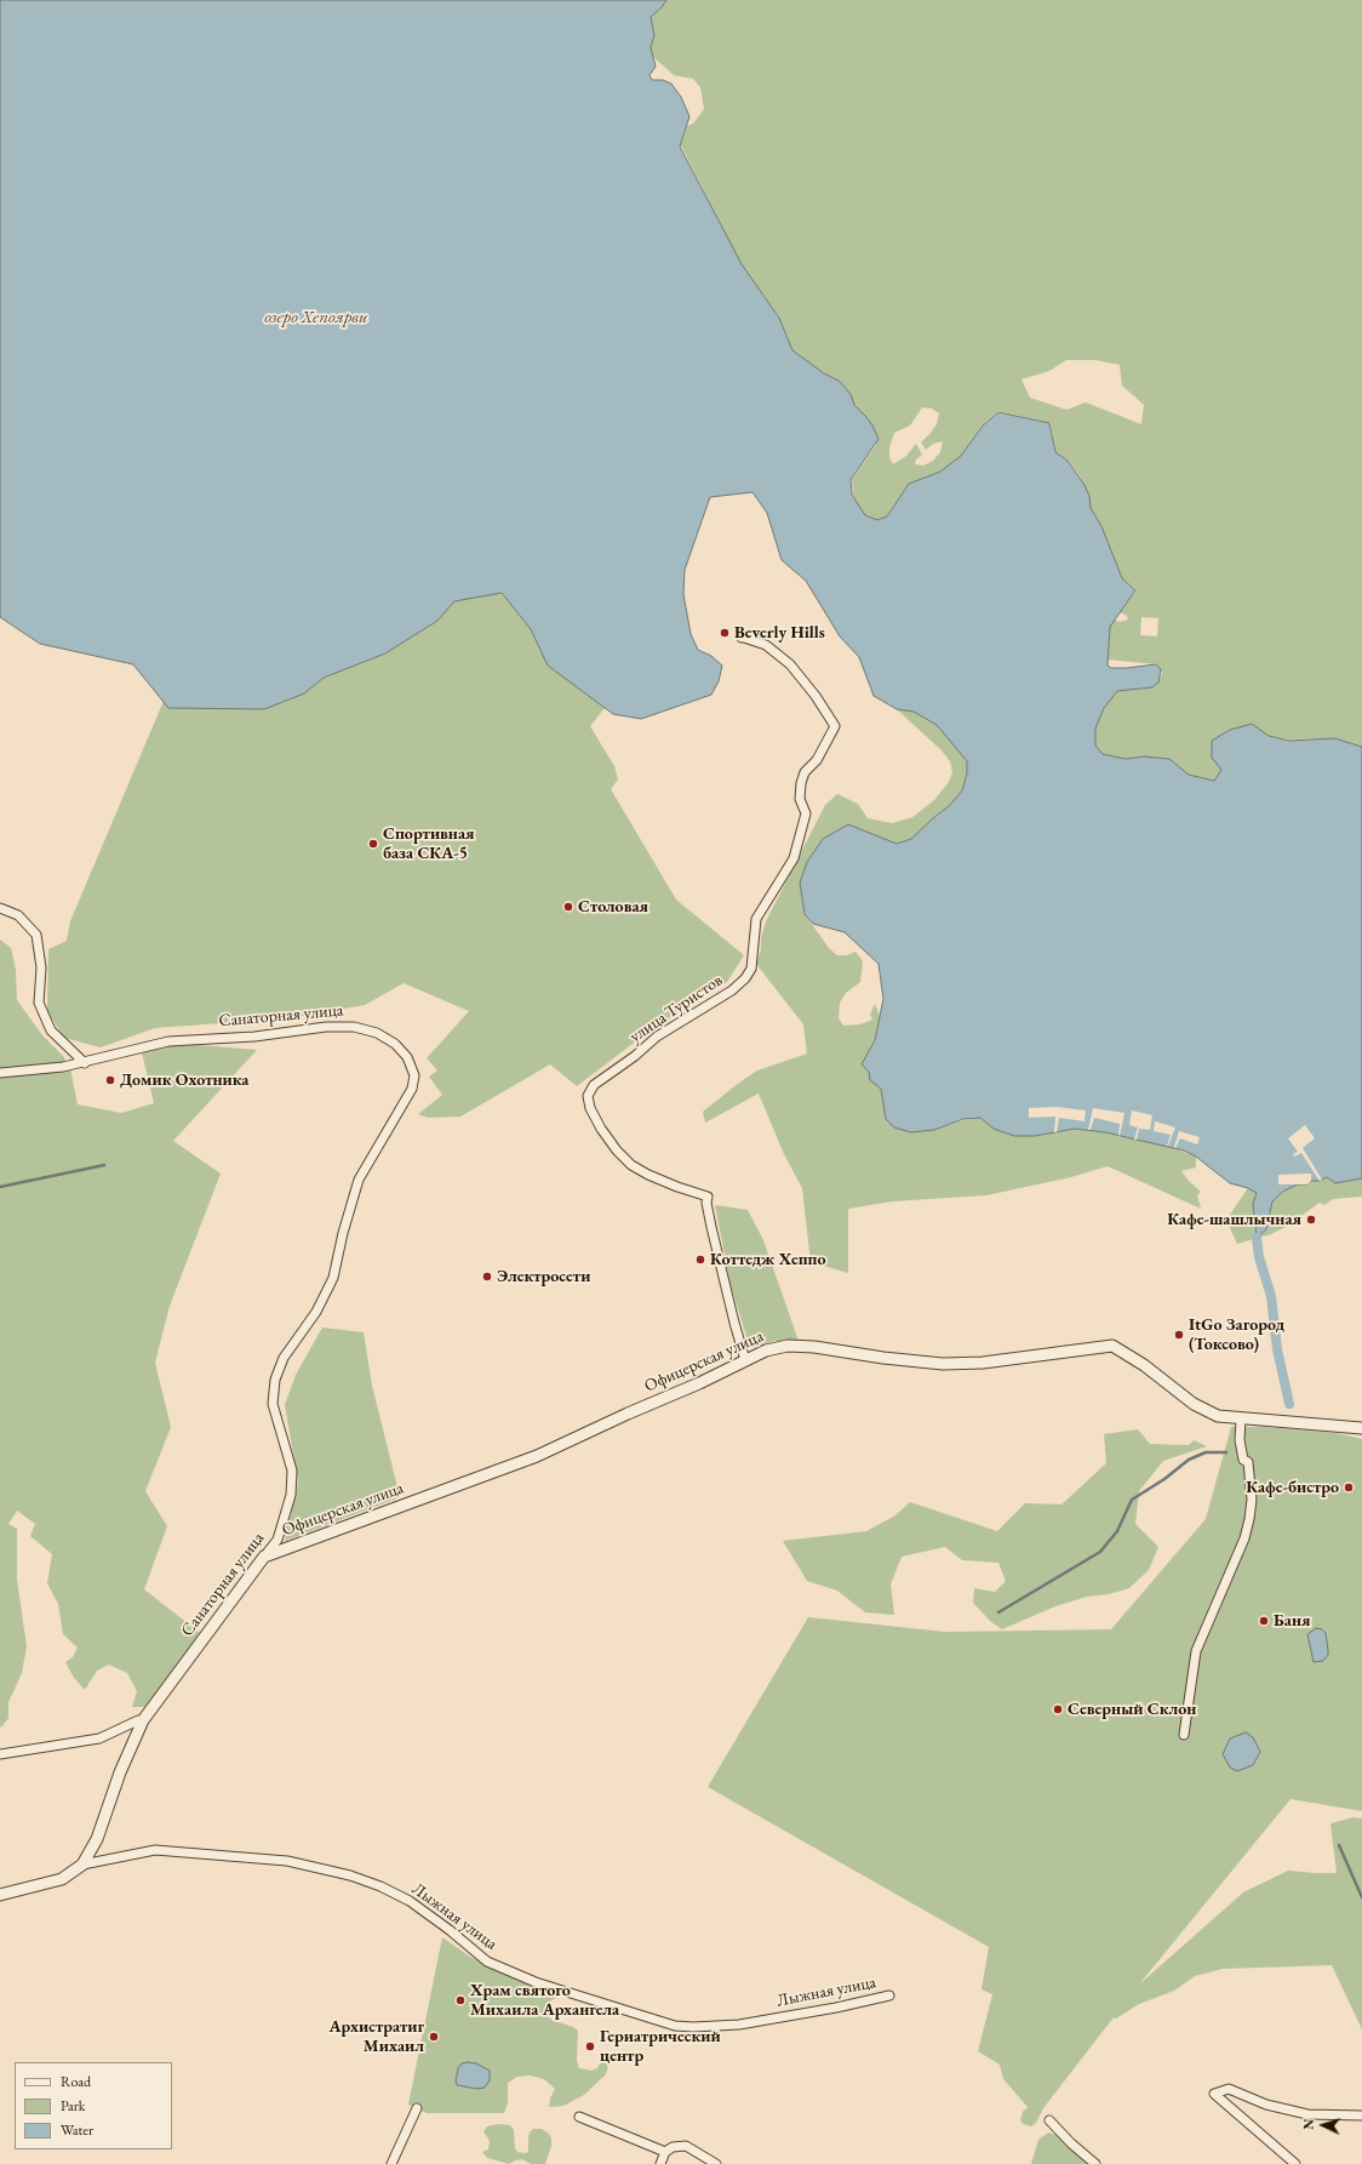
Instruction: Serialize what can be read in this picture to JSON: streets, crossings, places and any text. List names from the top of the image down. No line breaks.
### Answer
{"streets":{"street":["улица Туристов","Санаторная улица","Офицерская улица","Лыжная улица"]},"crossings":[["улица Туристов","Офицерская улица"],["Санаторная улица","Офицерская улица"],["Санаторная улица","Лыжная улица"]],"water":["озеро Хепоярви"],"places":["Beverly Hills","Спортивная база СКА-5","Столовая","Домик Охотника","Кафе-шашлычная","Коттедж Хеппо","Электросети","ItGo Загород (Токсово)","Кафе-бистро","Баня","Северный Склон","Храм святого Михаила Архангела","Архистратиг Михаил","Гериатрический центр"],"legend":["Road","Park","Water"],"north":"left"}
